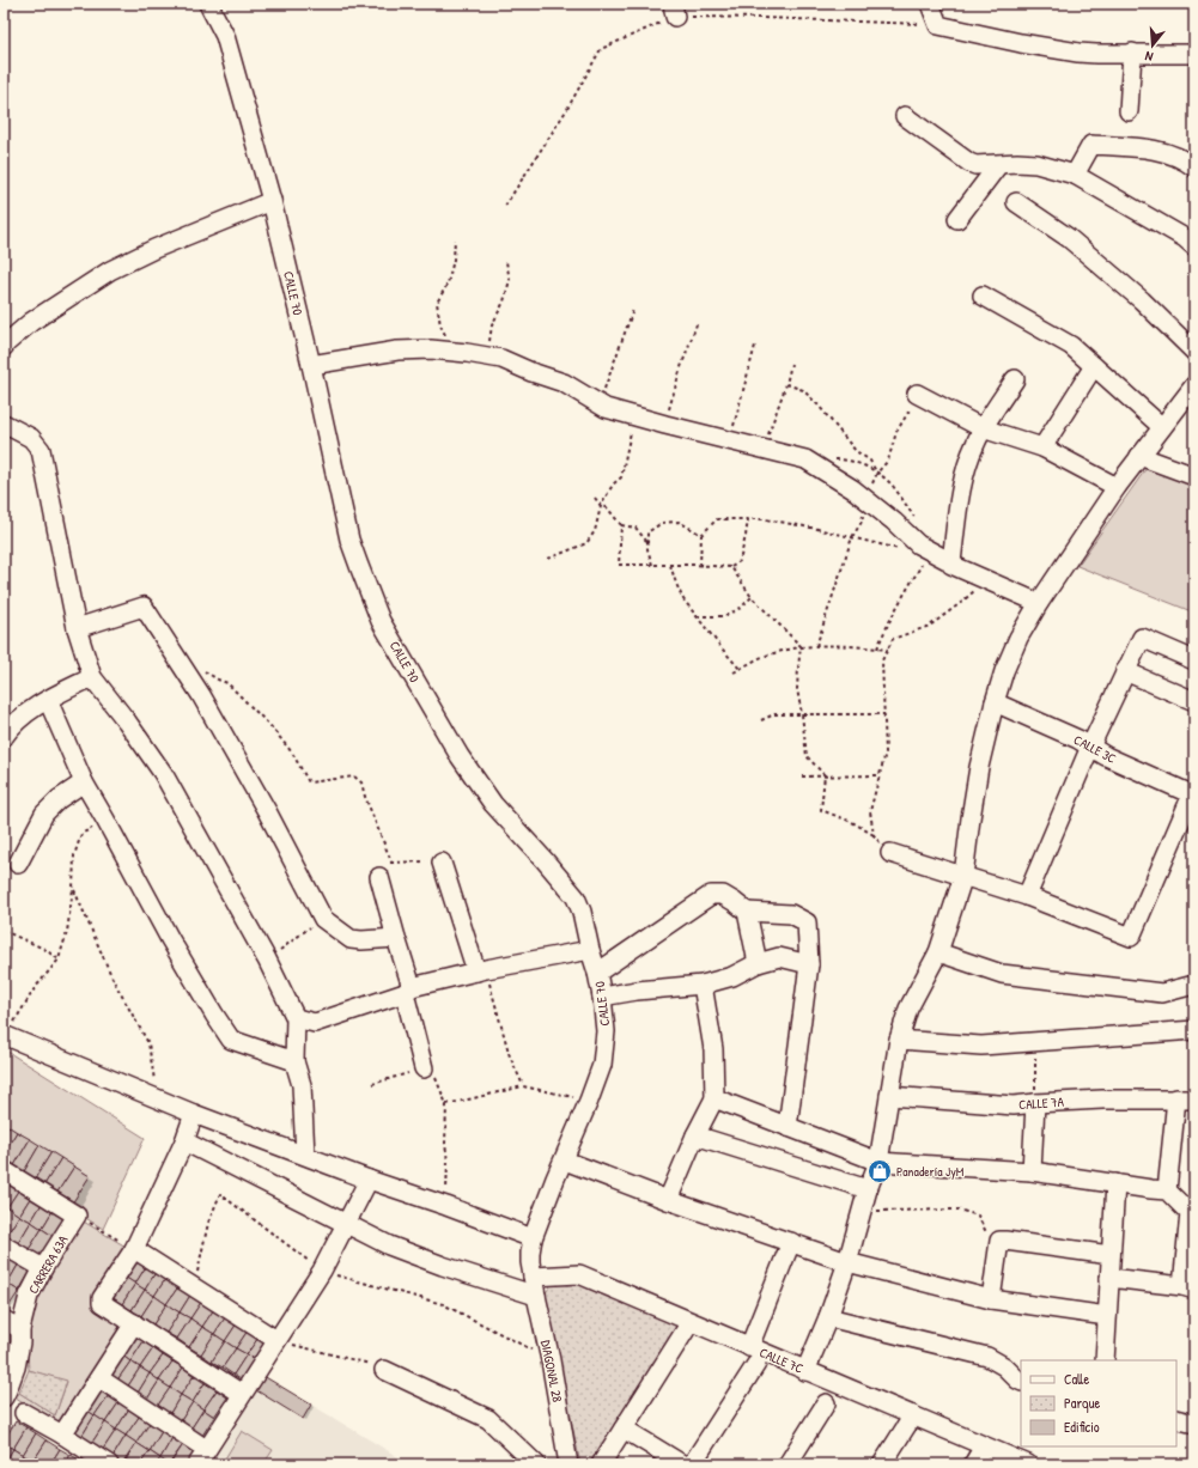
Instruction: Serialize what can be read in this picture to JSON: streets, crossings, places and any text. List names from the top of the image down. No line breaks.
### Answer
{"streets":{"street":["CALLE 70","CALLE 3C","CALLE 7A","CARRERA 63A","CALLE 7C","DIAGONAL 28"]},"crossings":[["CALLE 70","CALLE 7C"],["CALLE 70","DIAGONAL 28"],["CALLE 7C","DIAGONAL 28"]],"places":{"shop":["Panadería JyM"]},"legend":["Calle","Parque","Edificio"],"north":"bottom"}
